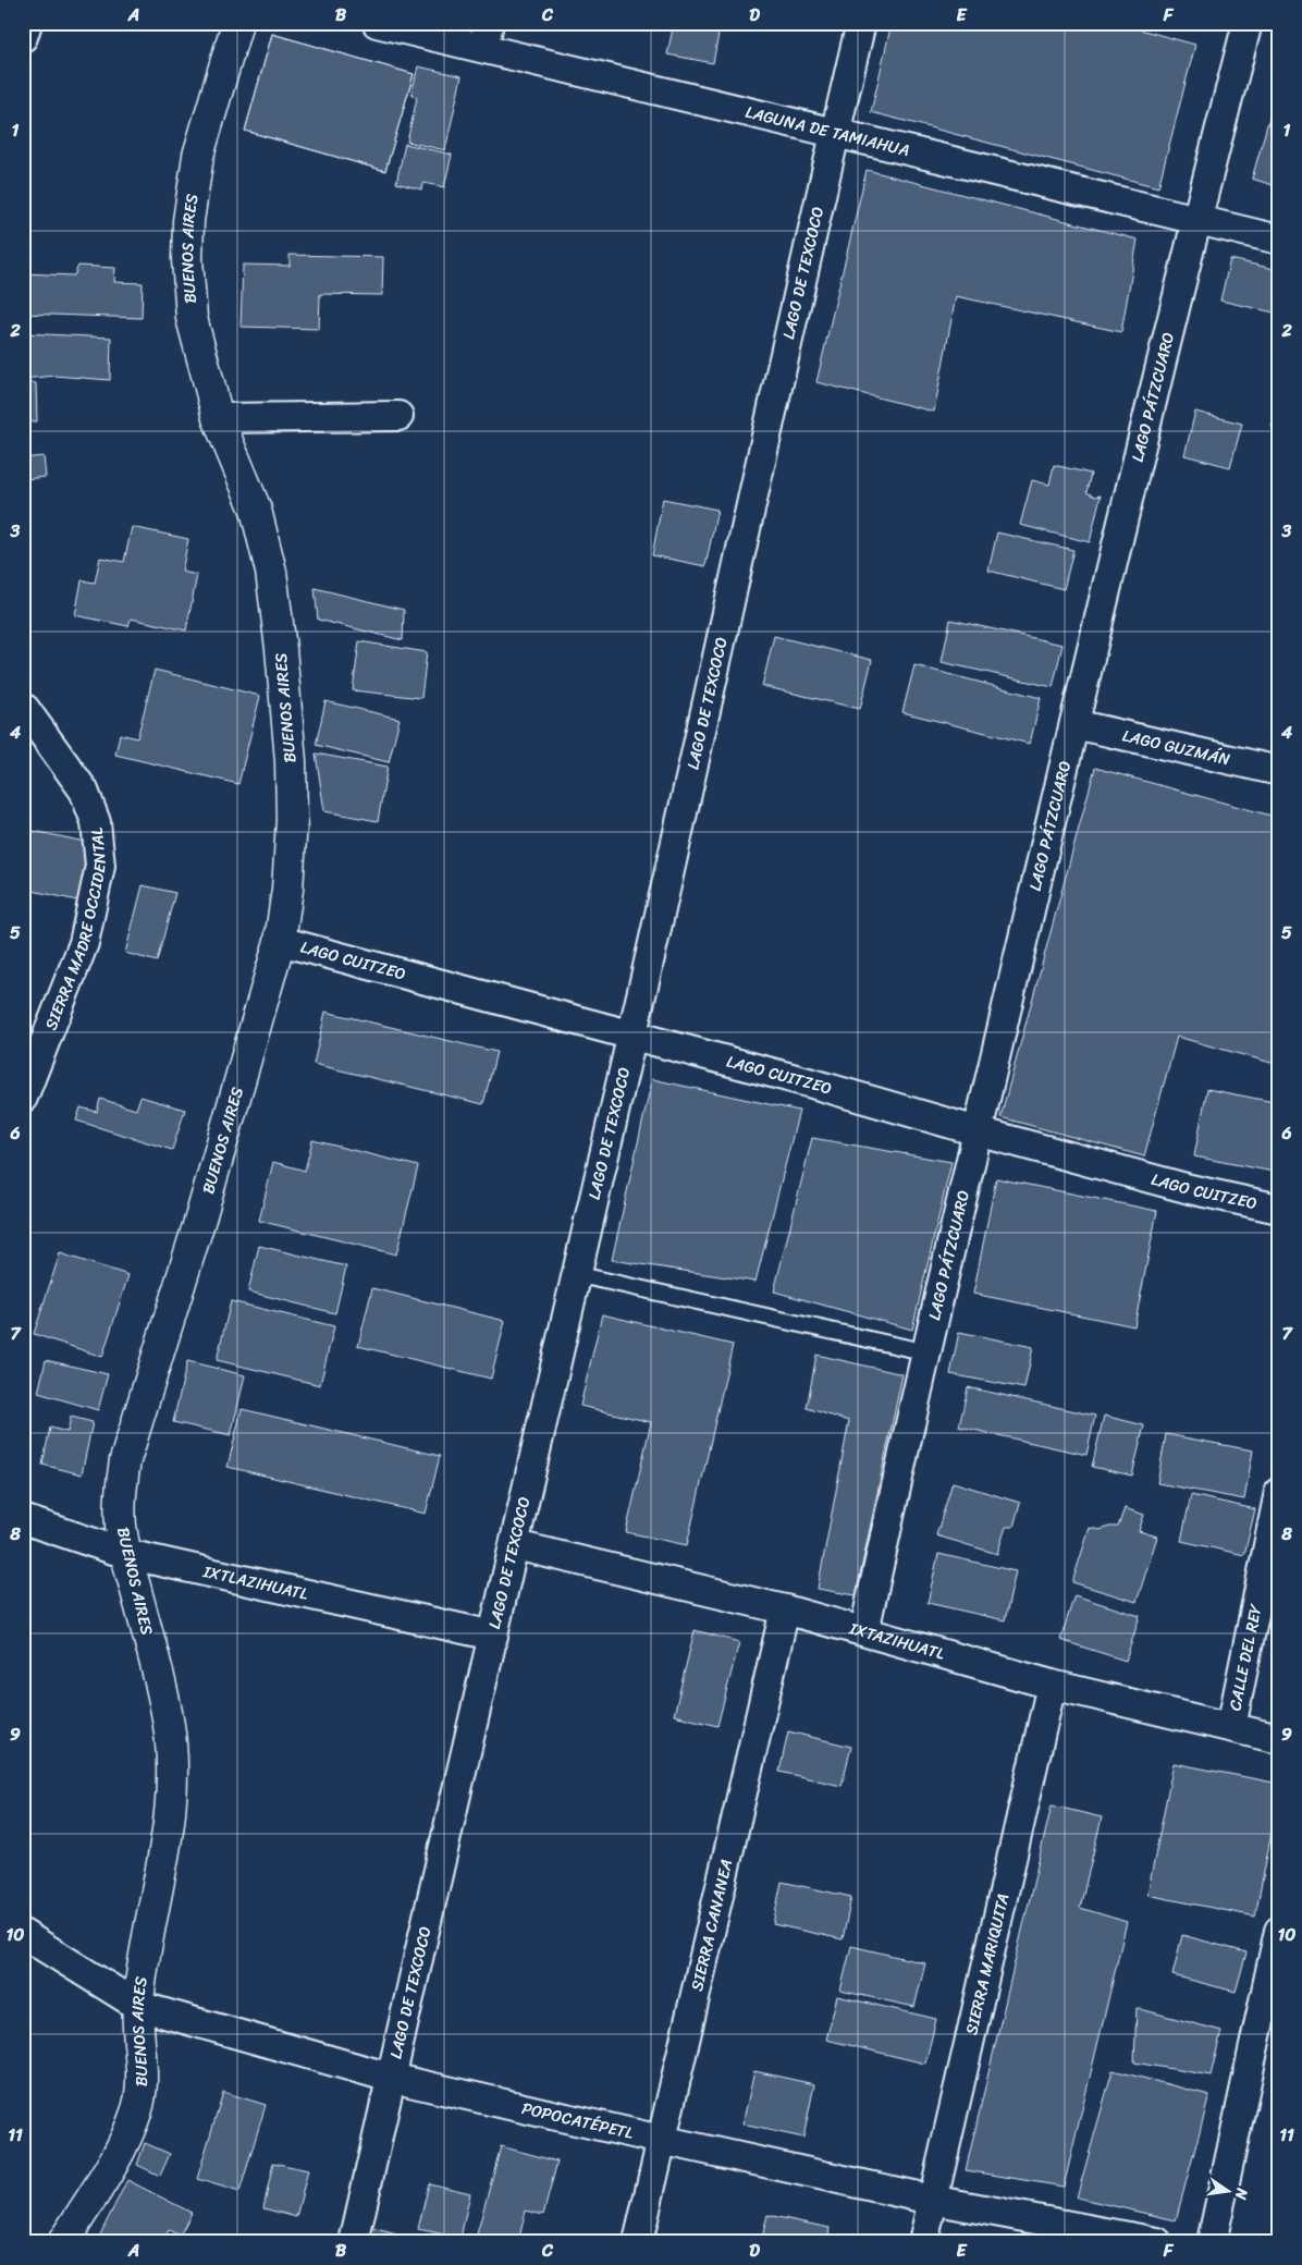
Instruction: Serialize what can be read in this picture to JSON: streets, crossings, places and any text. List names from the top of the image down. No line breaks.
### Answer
{"streets":{"street":["LAGUNA DE TAMIAHUA","BUENOS AIRES","LAGO DE TEXCOCO","LAGO PÁTZCUARO","LAGO GUZMÁN","SIERRA MADRE OCCIDENTAL","LAGO CUITZEO","IXTLAZIHUATL","IXTAZIHUATL","CALLE DEL REY","SIERRA CANANEA","SIERRA MARIQUITA","POPOCATÉPETL"]},"crossings":[["LAGUNA DE TAMIAHUA","LAGO DE TEXCOCO"],["LAGUNA DE TAMIAHUA","LAGO PÁTZCUARO"],["BUENOS AIRES","LAGO CUITZEO"],["BUENOS AIRES","IXTLAZIHUATL"],["BUENOS AIRES","POPOCATÉPETL"],["LAGO DE TEXCOCO","LAGO CUITZEO"],["LAGO DE TEXCOCO","IXTLAZIHUATL"],["LAGO DE TEXCOCO","IXTAZIHUATL"],["LAGO DE TEXCOCO","POPOCATÉPETL"],["LAGO PÁTZCUARO","LAGO GUZMÁN"],["LAGO PÁTZCUARO","LAGO CUITZEO"],["LAGO PÁTZCUARO","IXTAZIHUATL"],["IXTAZIHUATL","CALLE DEL REY"],["IXTAZIHUATL","SIERRA CANANEA"],["IXTAZIHUATL","SIERRA MARIQUITA"],["SIERRA CANANEA","POPOCATÉPETL"],["SIERRA MARIQUITA","POPOCATÉPETL"]],"north":"right","grid":{"columns":["A","B","C","D","E","F"],"rows":["1","2","3","4","5","6","7","8","9","10","11"]}}
